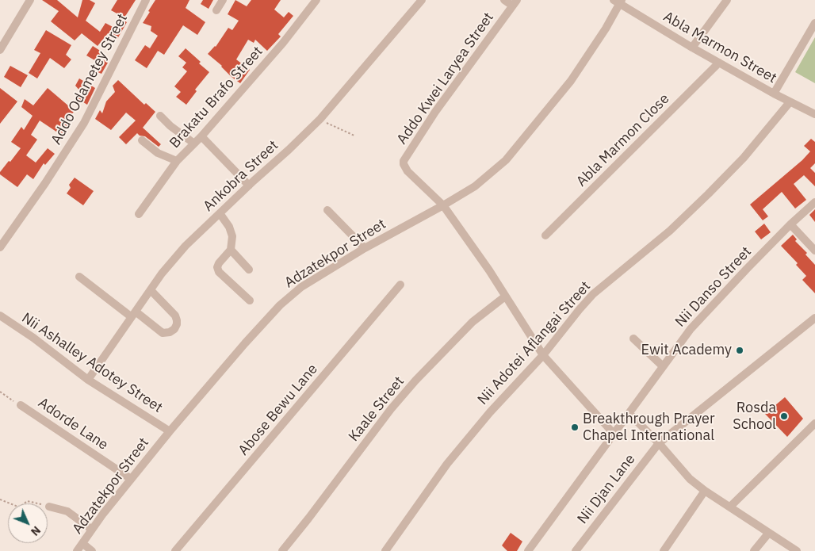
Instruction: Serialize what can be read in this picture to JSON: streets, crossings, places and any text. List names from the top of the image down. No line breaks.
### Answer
{"streets":{"street":["Abla Marmon Street","Addo Kwei Laryea Street","Addo Odametey Street","Brakatu Brafo Street","Abla Marmon Close","Ankobra Street","Adzatekpor Street","Nii Danso Street","Nii Adotei Aflangai Street","Nii Ashalley Adotey Street","Kaale Street","Abose Bewu Lane","Adorde Lane","Nii Djan Lane"]},"crossings":[["Abla Marmon Street","Abla Marmon Close"],["Abla Marmon Street","Adzatekpor Street"],["Abla Marmon Street","Nii Adotei Aflangai Street"],["Addo Kwei Laryea Street","Adzatekpor Street"],["Addo Kwei Laryea Street","Nii Danso Street"],["Addo Kwei Laryea Street","Nii Adotei Aflangai Street"],["Addo Kwei Laryea Street","Kaale Street"],["Ankobra Street","Nii Ashalley Adotey Street"],["Adzatekpor Street","Nii Ashalley Adotey Street"],["Adzatekpor Street","Adorde Lane"]],"places":["Ewit Academy","Rosda School","Breakthrough Prayer Chapel International"],"north":"bottom right"}
